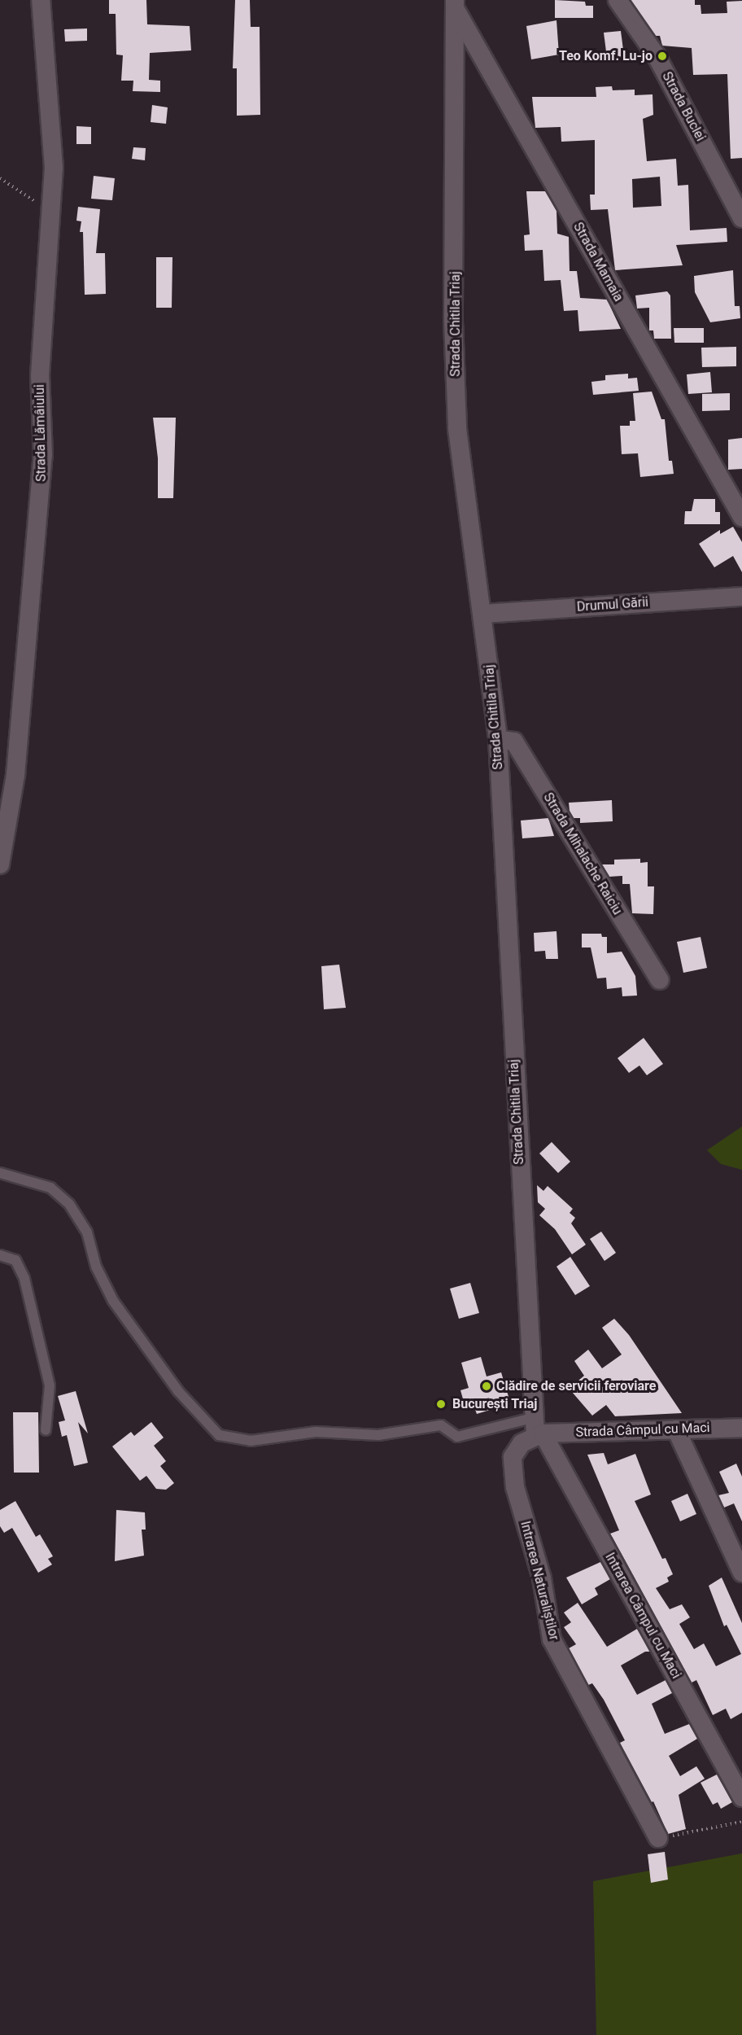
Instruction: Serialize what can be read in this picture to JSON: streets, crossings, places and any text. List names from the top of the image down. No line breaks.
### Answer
{"streets":{"street":["Strada Buclei","Strada Mamaia","Strada Chitila Triaj","Strada Lămâiului","Drumul Gării","Strada Mihalache Raiciu","Strada Câmpul cu Maci","Intrarea Naturaliștilor","Intrarea Câmpul cu Maci"]},"crossings":[["Strada Mamaia","Strada Chitila Triaj"],["Strada Chitila Triaj","Drumul Gării"],["Strada Chitila Triaj","Strada Mihalache Raiciu"],["Strada Chitila Triaj","Strada Câmpul cu Maci"],["Strada Chitila Triaj","Intrarea Naturaliștilor"],["Strada Chitila Triaj","Intrarea Câmpul cu Maci"],["Strada Câmpul cu Maci","Intrarea Naturaliștilor"],["Strada Câmpul cu Maci","Intrarea Câmpul cu Maci"],["Intrarea Naturaliștilor","Intrarea Câmpul cu Maci"]],"places":["Teo Komf. Lu-jo","Clădire de servicii feroviare","București Triaj"]}
